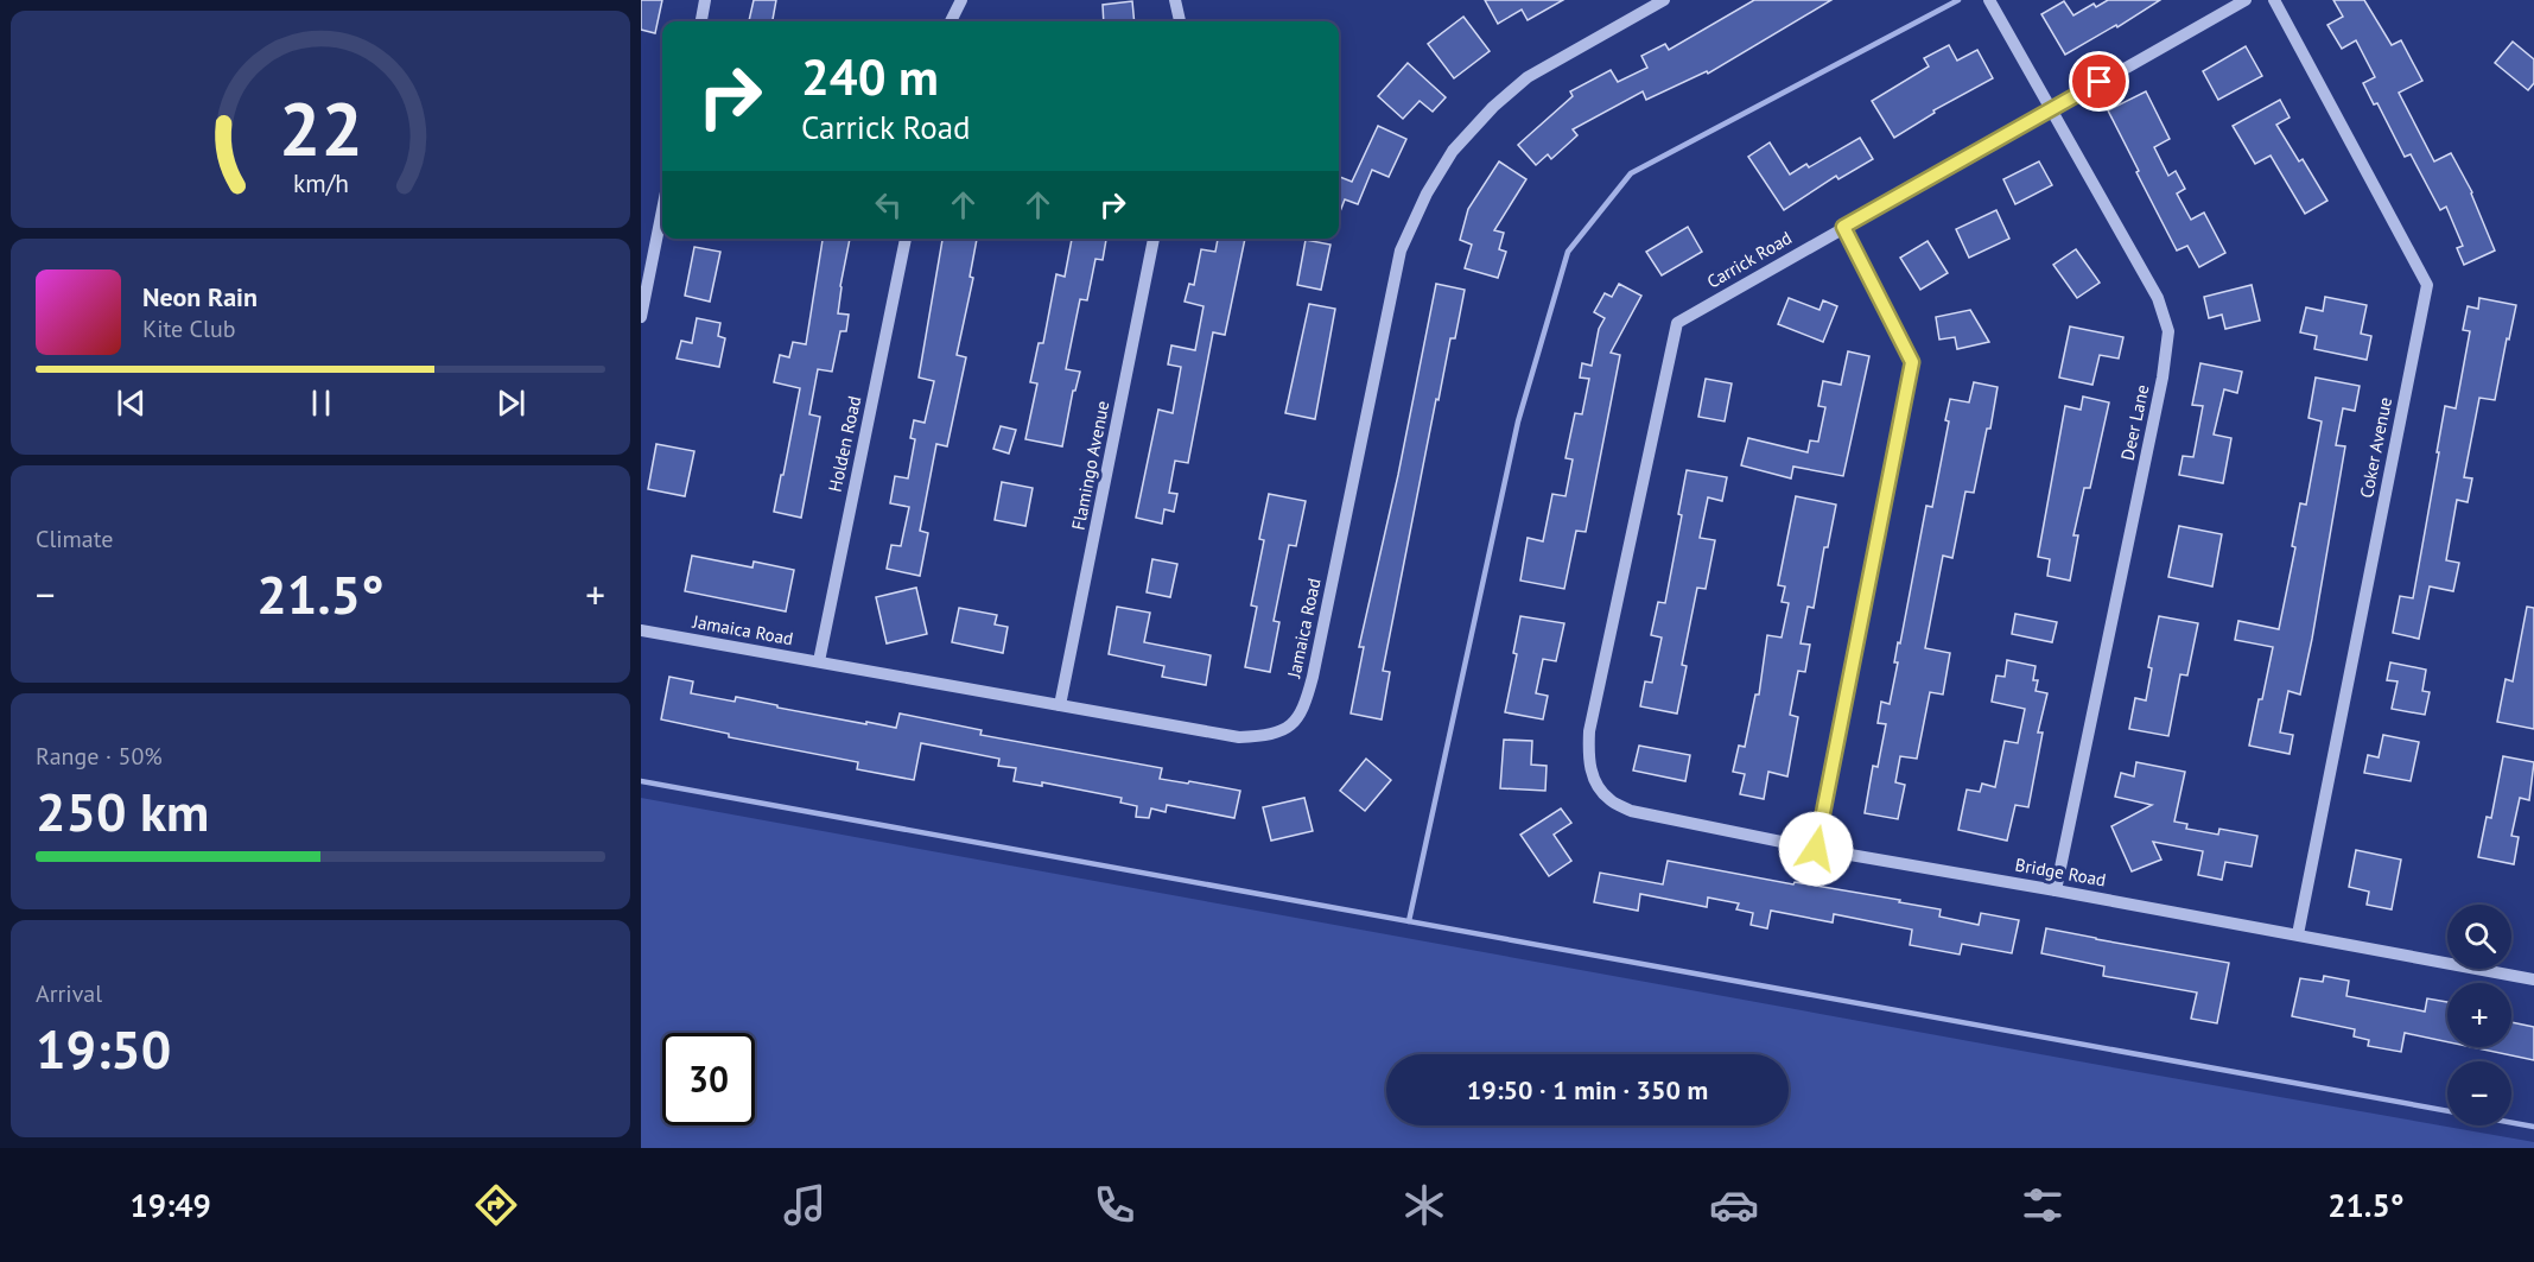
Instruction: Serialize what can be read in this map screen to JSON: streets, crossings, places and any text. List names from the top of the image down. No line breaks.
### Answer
{"streets":{"street":["Carrick Road","Deer Lane","Holden Road","Coker Avenue","Flamingo Avenue","Jamaica Road","Bridge Road"]},"crossings":[["Carrick Road","Deer Lane"],["Carrick Road","Bridge Road"],["Deer Lane","Bridge Road"],["Holden Road","Jamaica Road"],["Coker Avenue","Bridge Road"],["Flamingo Avenue","Jamaica Road"]],"page":{"turn":["240 m","Carrick Road"],"song":["Neon Rain","Kite Club"],"tile":["Climate",["Range · 50%","250 km"],["Arrival","19:50"]],"heat":["−","21.5°","+"],"map_buttons":["+","−"],"limit":"30","trip":"19:50 · 1 min · 350 m","tabs":["19:49","21.5°"],"gauge":["22","km/h"]}}
